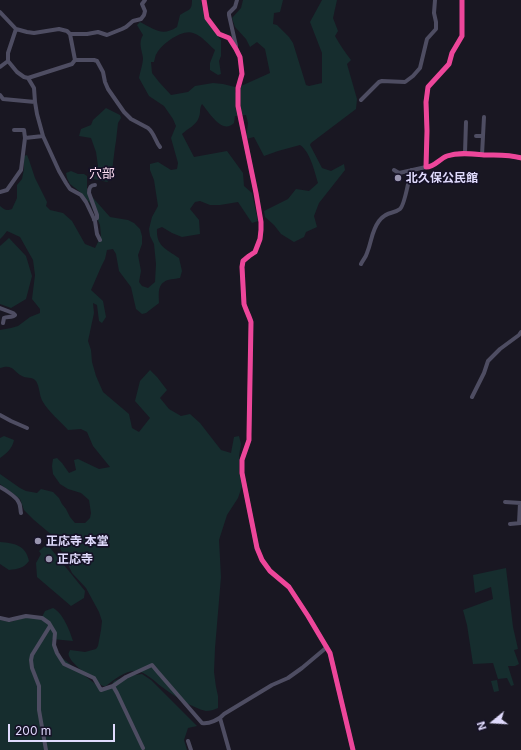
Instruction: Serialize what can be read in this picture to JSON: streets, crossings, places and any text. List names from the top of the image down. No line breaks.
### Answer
{"districts":["穴部"],"places":["北久保公民館","正応寺 本堂","正応寺"],"scale_bar":"200 m","north":"left"}
